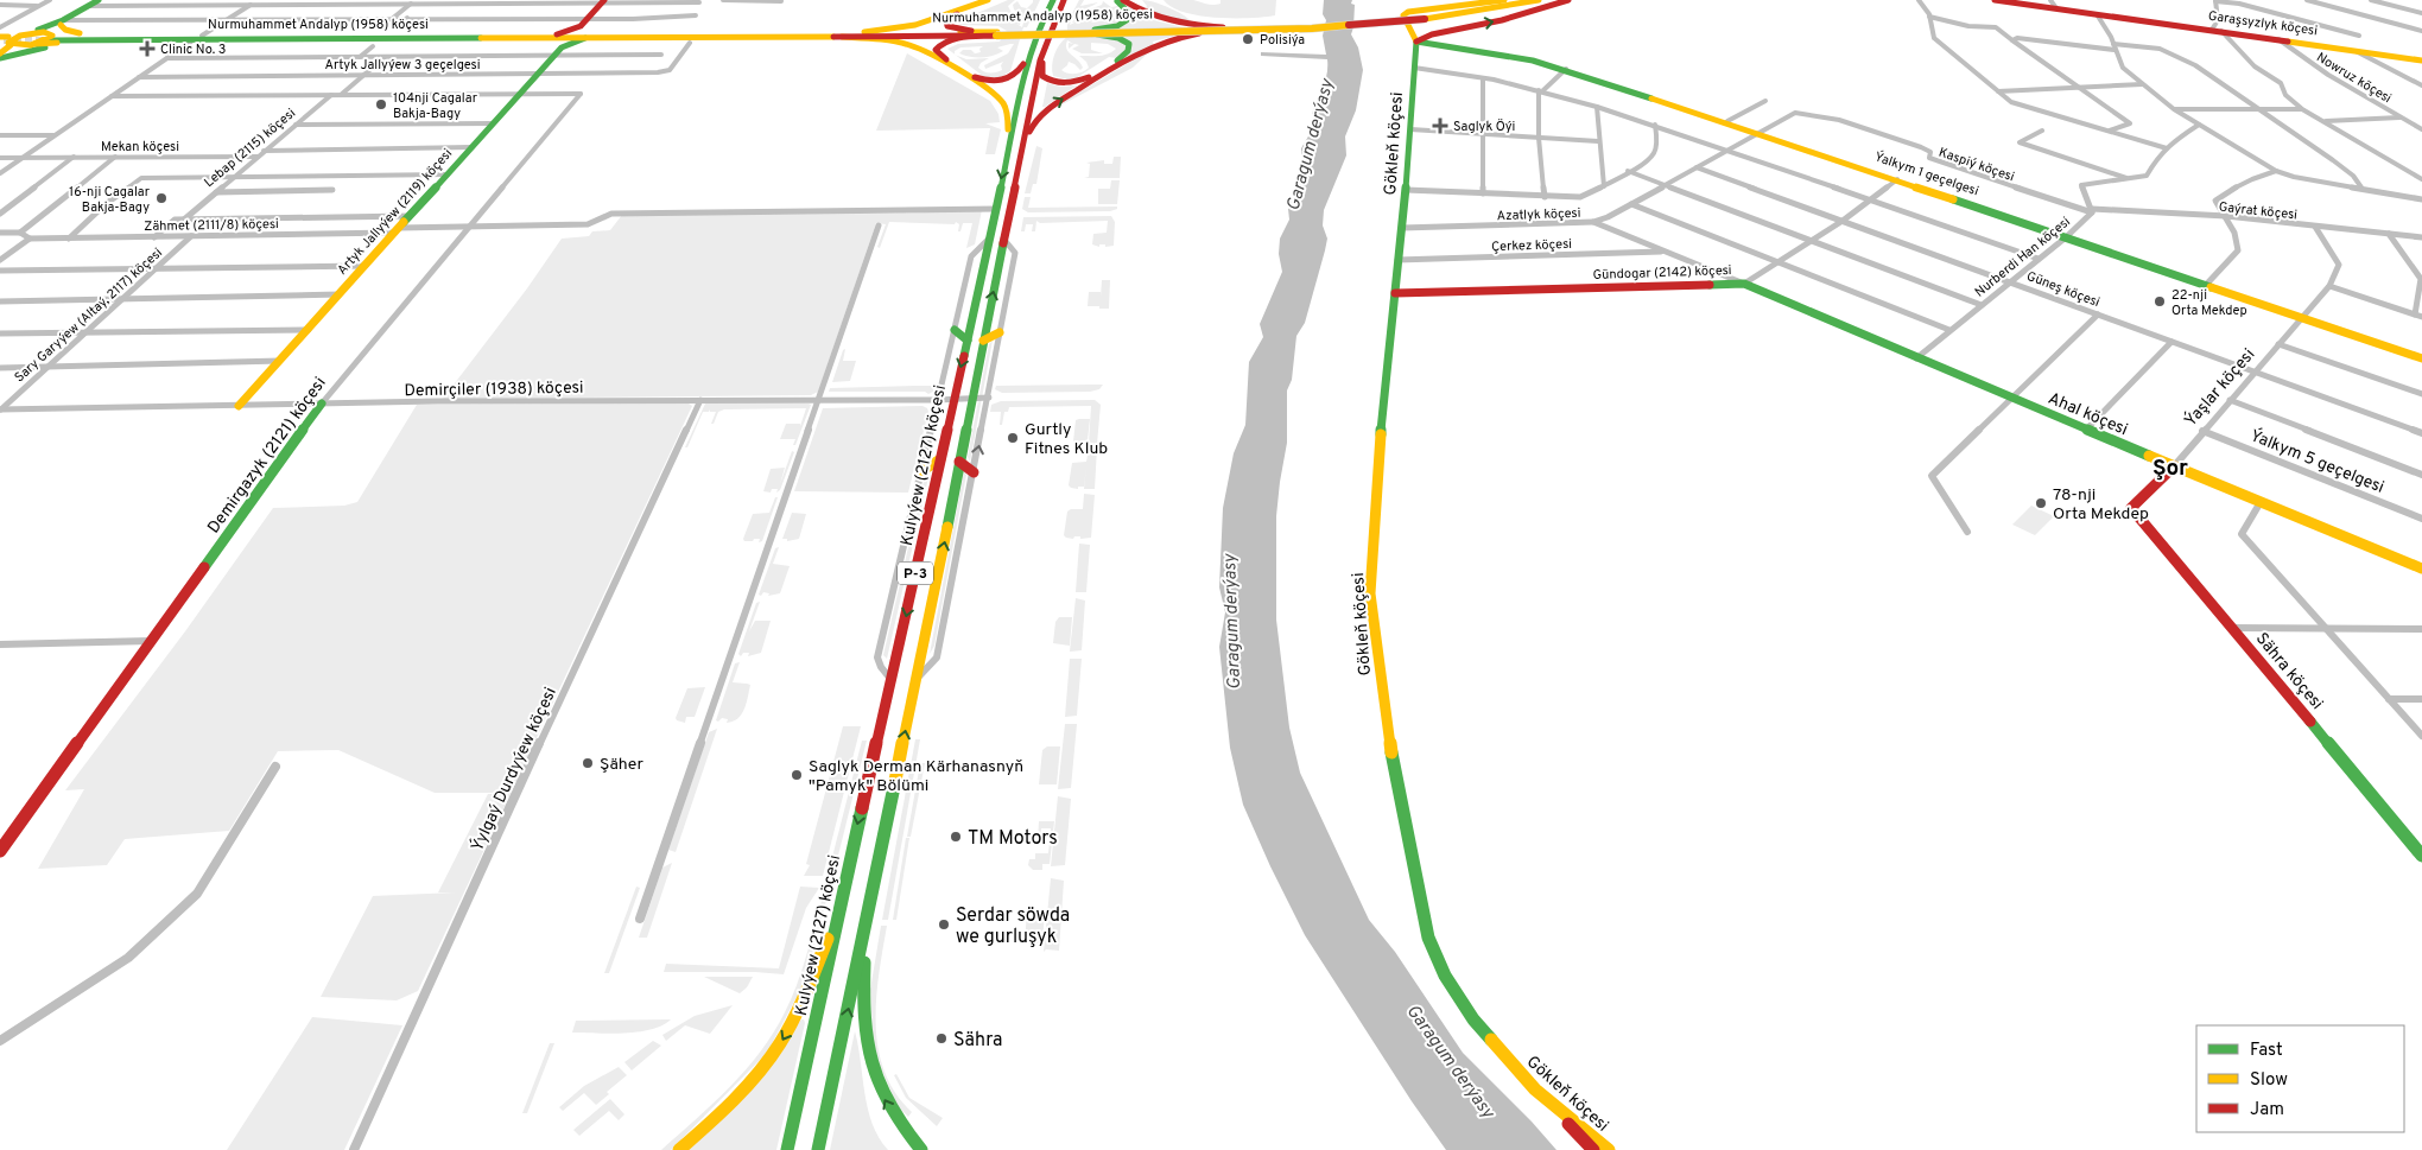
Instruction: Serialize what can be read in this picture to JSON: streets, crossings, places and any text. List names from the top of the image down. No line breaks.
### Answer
{"streets":{"main road":["Nurmuhammet Andalyp (1958) köçesi","Garaşsyzlyk köçesi","Gökleň köçesi","Ýalkym 1 geçelgesi","Artyk Jallyýew (2119) köçesi","Gündogar (2142) köçesi","Ýaşlar köçesi","Ahal köçesi","Demirgazyk (2121) köçesi","Kulyýew (2127) köçesi","P-3","Sähra köçesi"],"street":["Artyk Jallyýew 3 geçelgesi","Nowruz köçesi","Mekan köçesi","Lebap (2115) köçesi","Kaspiý köçesi","Gaýrat köçesi","Azatlyk köçesi","Zähmet (2111/8) köçesi","Çerkez köçesi","Nurberdi Han köçesi","Güneş köçesi","Sary Garyýew (Altaý, 2117) köçesi","Demirçiler (1938) köçesi","Ýalkym 5 geçelgesi","Ýylgaý Durdyýew köçesi"]},"crossings":[["Nurmuhammet Andalyp (1958) köçesi","Artyk Jallyýew (2119) köçesi"],["Garaşsyzlyk köçesi","Nowruz köçesi"],["Artyk Jallyýew 3 geçelgesi","Artyk Jallyýew (2119) köçesi"],["Gökleň köçesi","Ýalkym 1 geçelgesi"],["Gökleň köçesi","Azatlyk köçesi"],["Gökleň köçesi","Çerkez köçesi"],["Gökleň köçesi","Gündogar (2142) köçesi"],["Mekan köçesi","Lebap (2115) köçesi"],["Lebap (2115) köçesi","Zähmet (2111/8) köçesi"],["Kaspiý köçesi","Gaýrat köçesi"],["Kaspiý köçesi","Azatlyk köçesi"],["Kaspiý köçesi","Nurberdi Han köçesi"],["Ýalkym 1 geçelgesi","Azatlyk köçesi"],["Ýalkym 1 geçelgesi","Nurberdi Han köçesi"],["Ýalkym 1 geçelgesi","Gündogar (2142) köçesi"],["Ýalkym 1 geçelgesi","Ýaşlar köçesi"],["Gaýrat köçesi","Nurberdi Han köçesi"],["Artyk Jallyýew (2119) köçesi","Zähmet (2111/8) köçesi"],["Artyk Jallyýew (2119) köçesi","Demirçiler (1938) köçesi"],["Artyk Jallyýew (2119) köçesi","Demirgazyk (2121) köçesi"],["Azatlyk köçesi","Güneş köçesi"],["Zähmet (2111/8) köçesi","Sary Garyýew (Altaý, 2117) köçesi"],["Zähmet (2111/8) köçesi","Demirgazyk (2121) köçesi"],["Zähmet (2111/8) köçesi","Kulyýew (2127) köçesi"],["Nurberdi Han köçesi","Güneş köçesi"],["Nurberdi Han köçesi","Ahal köçesi"],["Gündogar (2142) köçesi","Güneş köçesi"],["Gündogar (2142) köçesi","Ahal köçesi"],["Güneş köçesi","Ýaşlar köçesi"],["Sary Garyýew (Altaý, 2117) köçesi","Demirçiler (1938) köçesi"],["Ýaşlar köçesi","Ahal köçesi"],["Ýaşlar köçesi","Ýalkym 5 geçelgesi"],["Ýaşlar köçesi","Sähra köçesi"],["Demirçiler (1938) köçesi","Demirgazyk (2121) köçesi"],["Demirçiler (1938) köçesi","Kulyýew (2127) köçesi"],["Demirçiler (1938) köçesi","Ýylgaý Durdyýew köçesi"]],"districts":["Şor"],"water":["Garagum derýasy"],"places":{"other":["Polisiýa","104nji Cagalar Bakja-Bagy","16-nji Cagalar Bakja-Bagy","22-nji Orta Mekdep","Gurtly Fitnes Klub","78-nji Orta Mekdep","Şäher","Saglyk Derman Kärhanasnyň \"Pamyk\" Bölümi","TM Motors","Serdar söwda we gurluşyk","Sähra"],"health":["Clinic No. 3","Saglyk Öýi"]},"legend":["Fast","Slow","Jam"]}
